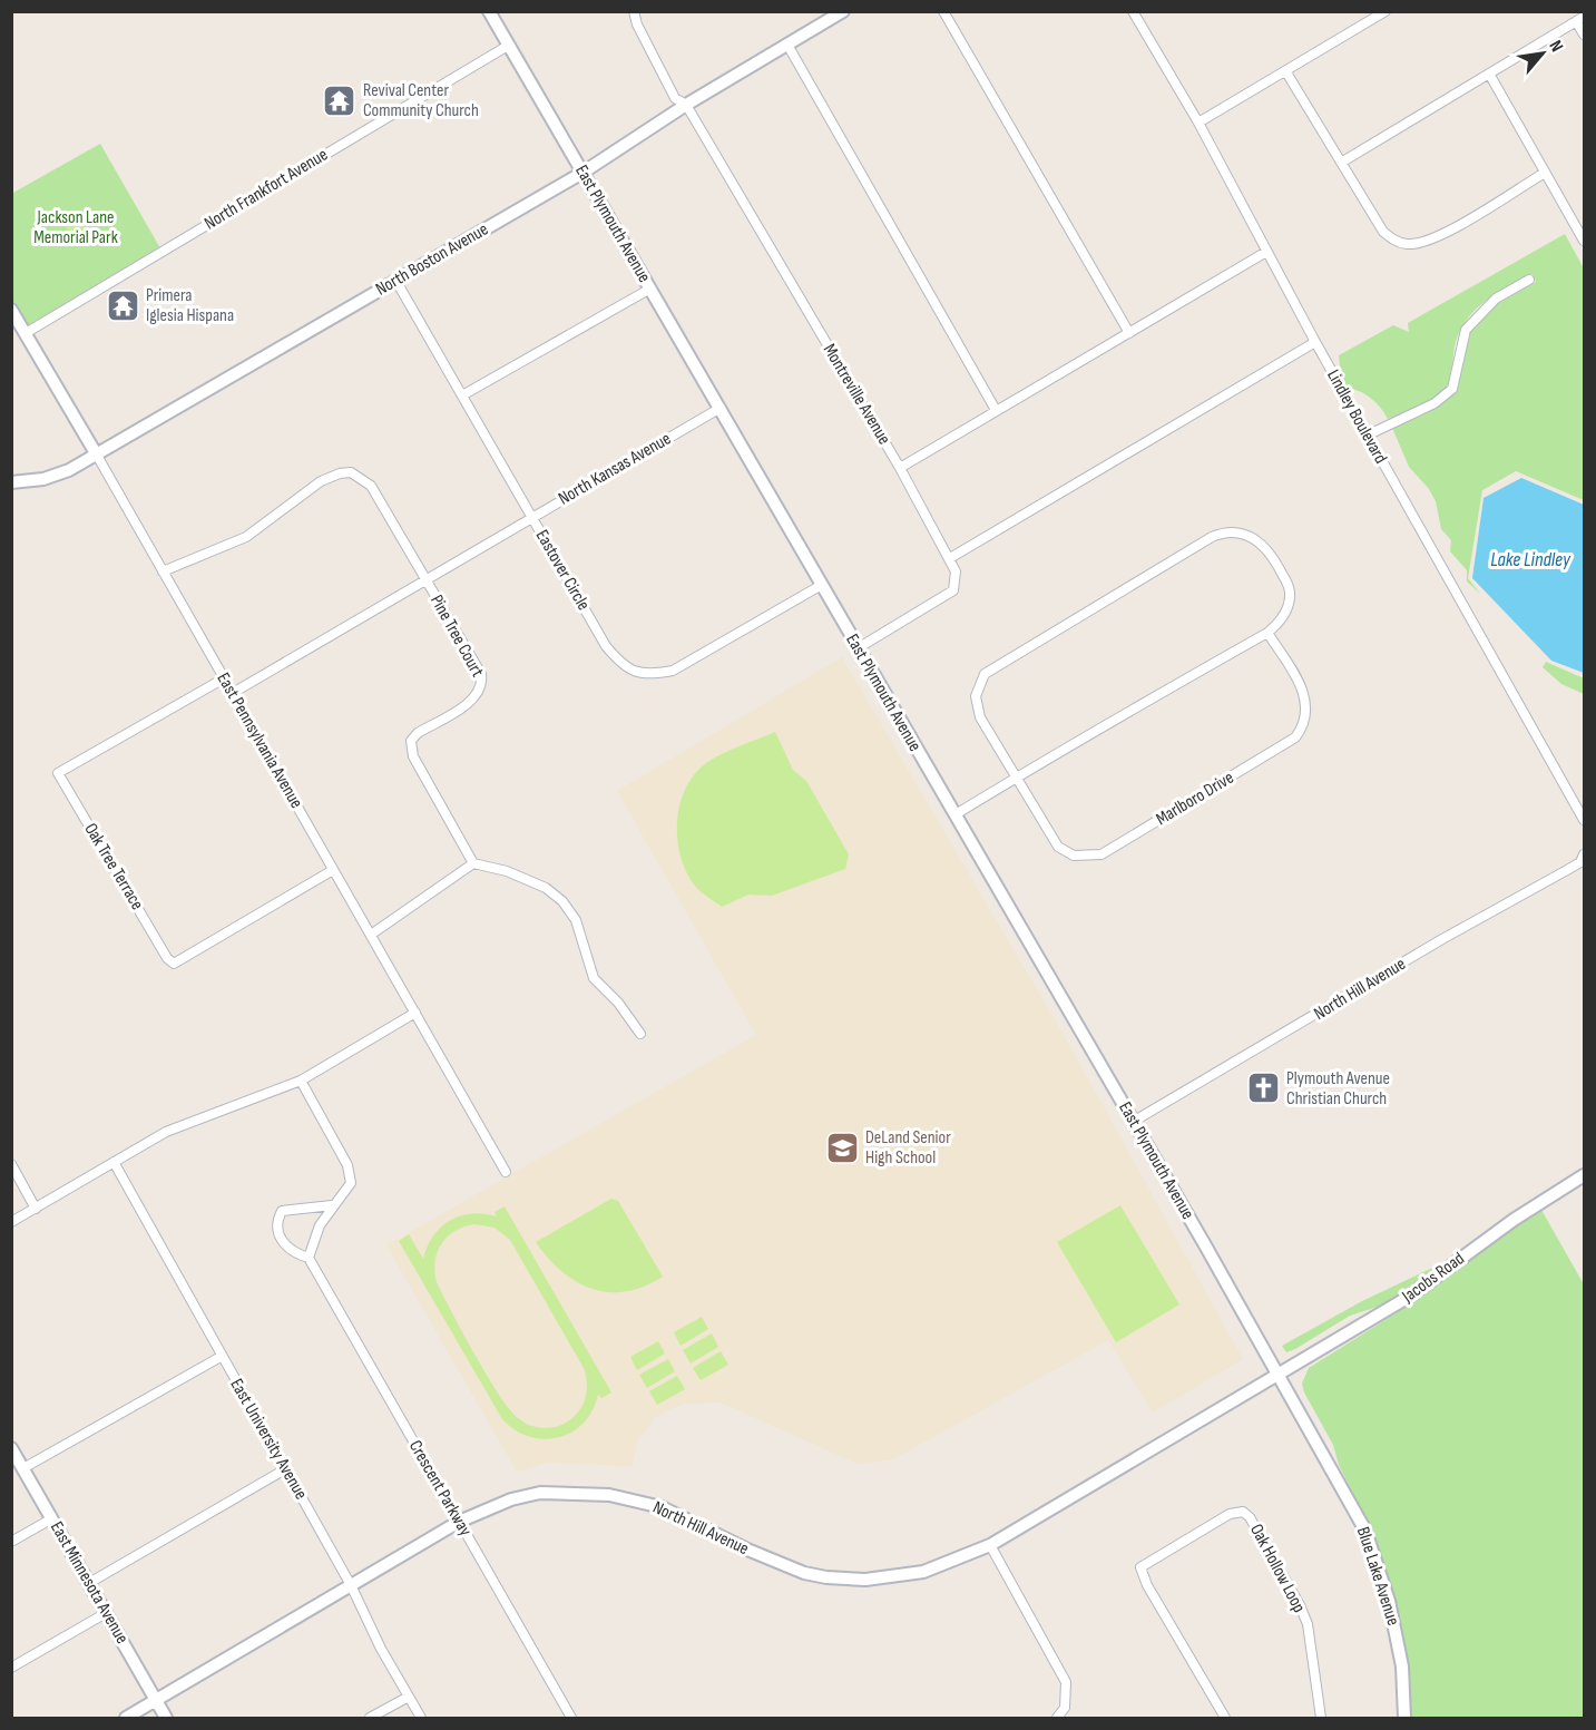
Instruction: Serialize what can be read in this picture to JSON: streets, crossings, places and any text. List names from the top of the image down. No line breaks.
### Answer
{"streets":{"street":["North Frankfort Avenue","East Plymouth Avenue","North Boston Avenue","Montreville Avenue","Lindley Boulevard","North Kansas Avenue","Eastover Circle","Pine Tree Court","East Pennsylvania Avenue","Marlboro Drive","Oak Tree Terrace","North Hill Avenue","Jacobs Road","East University Avenue","Crescent Parkway","Oak Hollow Loop","Blue Lake Avenue","East Minnesota Avenue"]},"crossings":[["North Frankfort Avenue","East Plymouth Avenue"],["North Frankfort Avenue","East Pennsylvania Avenue"],["East Plymouth Avenue","North Boston Avenue"],["East Plymouth Avenue","Montreville Avenue"],["East Plymouth Avenue","North Kansas Avenue"],["East Plymouth Avenue","Eastover Circle"],["East Plymouth Avenue","North Hill Avenue"],["East Plymouth Avenue","Jacobs Road"],["East Plymouth Avenue","Blue Lake Avenue"],["North Boston Avenue","Montreville Avenue"],["North Boston Avenue","Eastover Circle"],["North Boston Avenue","East Pennsylvania Avenue"],["North Kansas Avenue","Eastover Circle"],["North Kansas Avenue","Pine Tree Court"],["North Kansas Avenue","East Pennsylvania Avenue"],["Pine Tree Court","East Pennsylvania Avenue"],["East Pennsylvania Avenue","Oak Tree Terrace"],["North Hill Avenue","Jacobs Road"],["North Hill Avenue","East University Avenue"],["North Hill Avenue","Crescent Parkway"],["North Hill Avenue","Blue Lake Avenue"],["North Hill Avenue","East Minnesota Avenue"],["Jacobs Road","Blue Lake Avenue"]],"water":["Lake Lindley"],"parks":["Jackson Lane Memorial Park"],"places":{"temple":["Revival Center Community Church","Primera Iglesia Hispana"],"church":["Plymouth Avenue Christian Church"],"school or university":["DeLand Senior High School"]},"north":"top right"}
